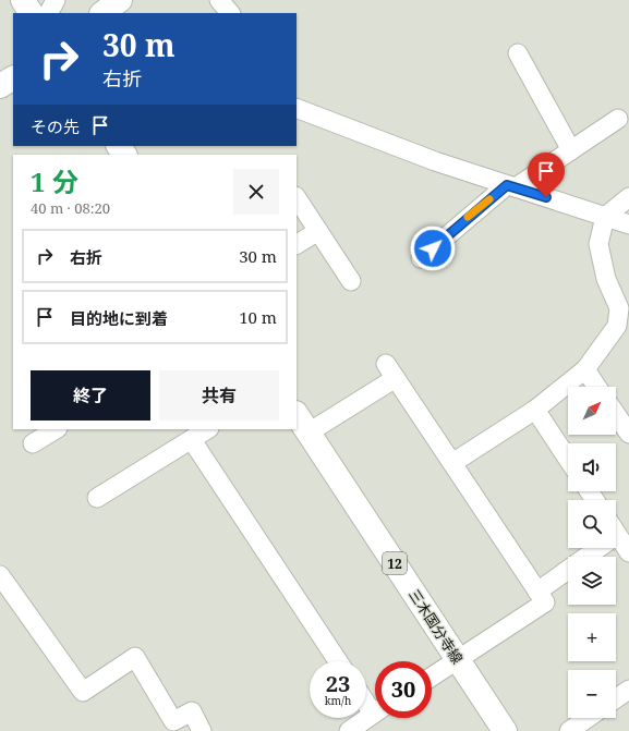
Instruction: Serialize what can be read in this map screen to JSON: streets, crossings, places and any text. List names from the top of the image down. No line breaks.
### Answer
{"streets":{"main road":["12","三木国分寺線"]},"north":"top right","page":{"turn":["30 m","右折"],"then":"その先","heading":["1 分","40 m · 08:20"],"list":[{"name":"右折","value":"30 m"},{"name":"目的地に到着","value":"10 m"}],"buttons":["終了","共有"],"map_buttons":["+","−"],"speed":"23 km/h","limit":"30"}}
